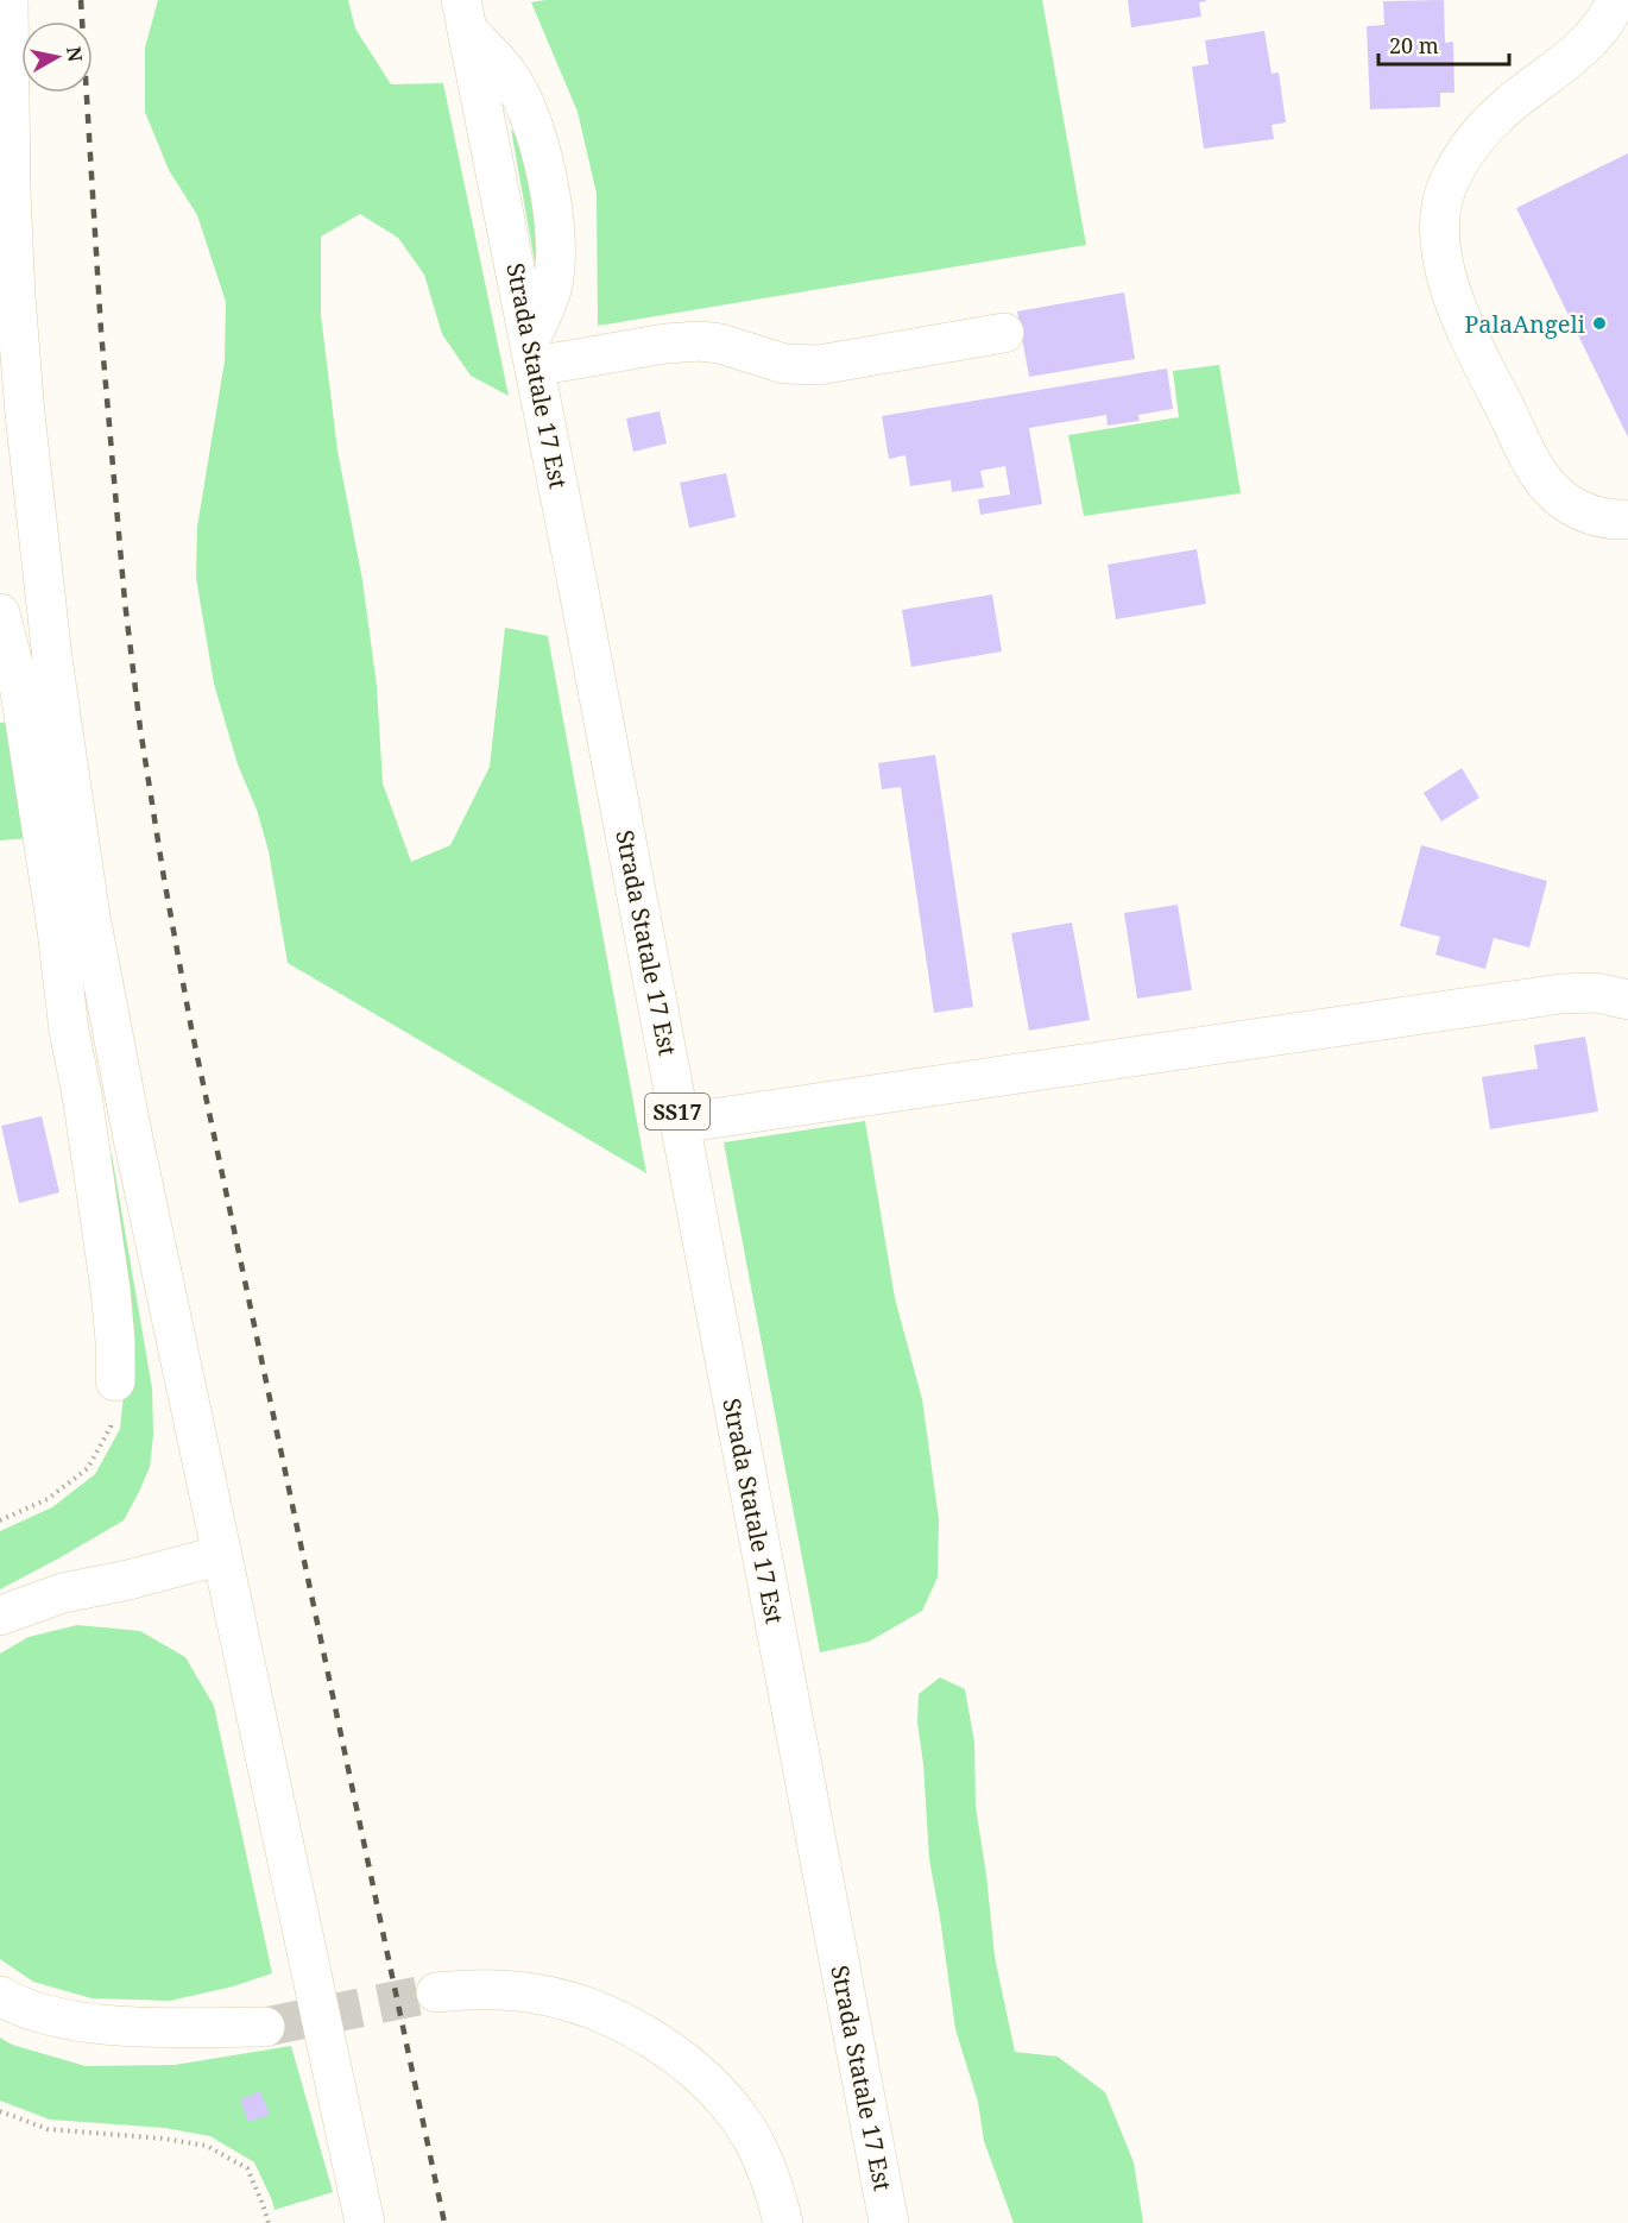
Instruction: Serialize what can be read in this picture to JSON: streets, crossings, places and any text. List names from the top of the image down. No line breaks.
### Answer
{"streets":{"street":["Strada Statale 17 Est","SS17"]},"places":["PalaAngeli"],"scale_bar":"20 m","north":"right"}
